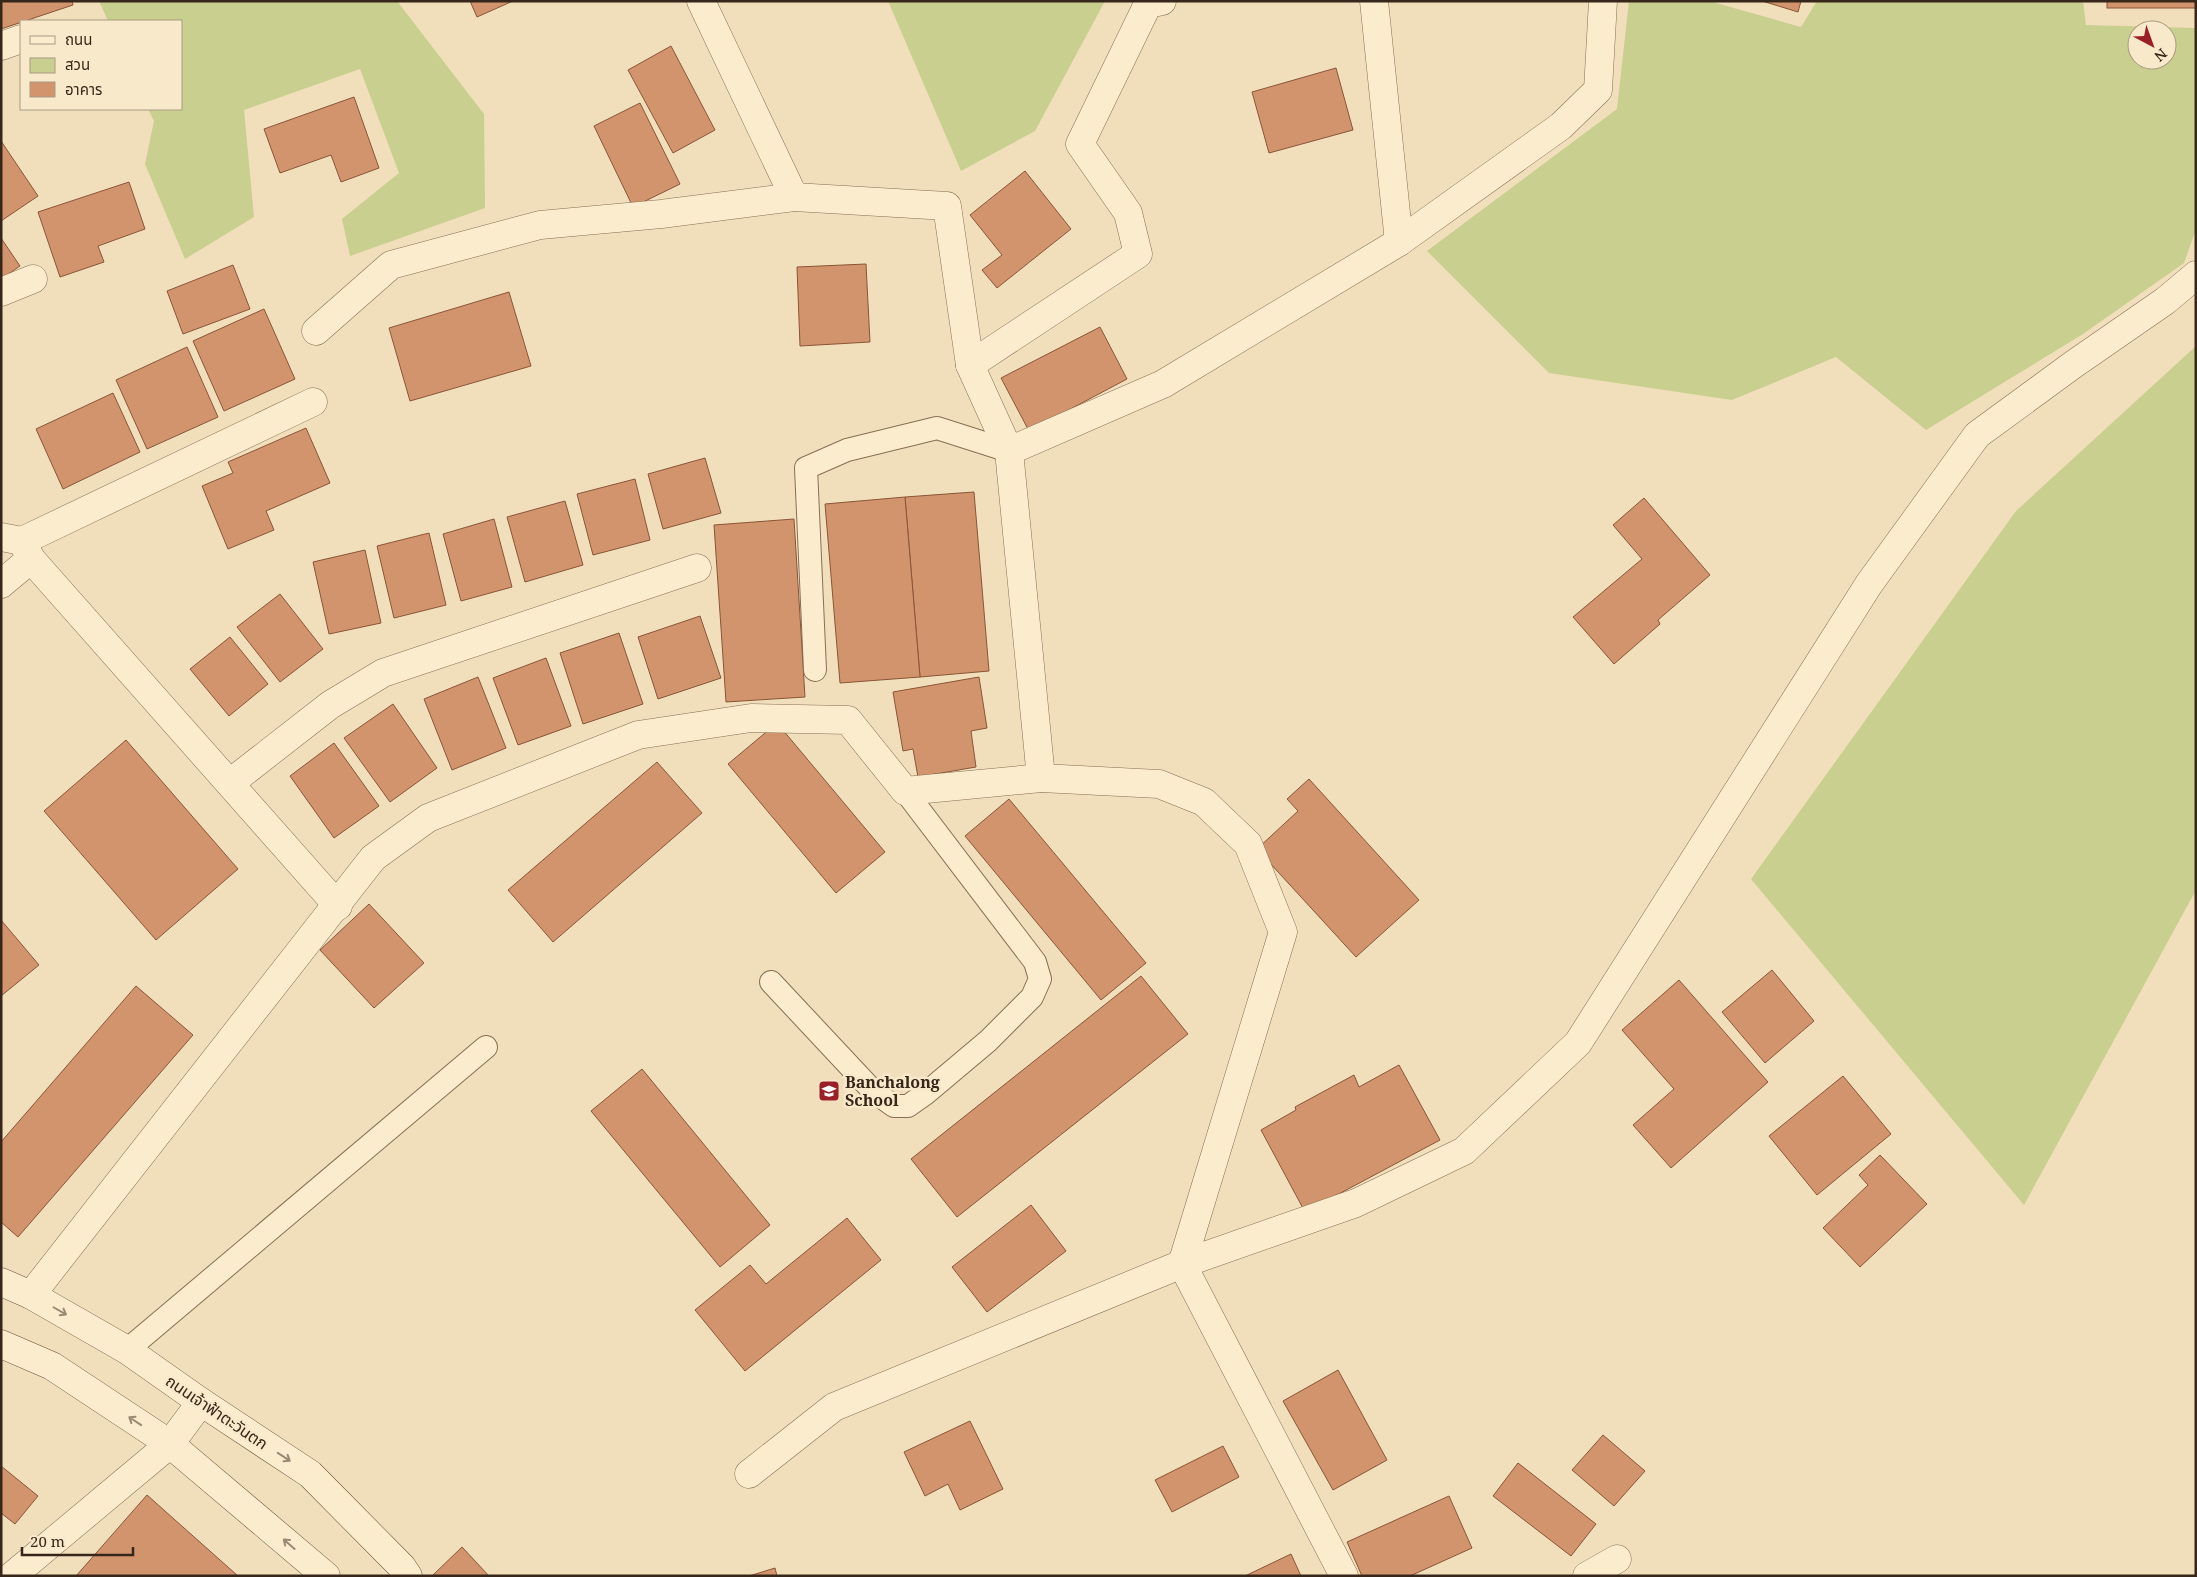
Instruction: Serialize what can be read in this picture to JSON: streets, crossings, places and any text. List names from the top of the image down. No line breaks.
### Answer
{"streets":{"street":["ถนนเจ้าฟ้าตะวันตก"]},"places":{"school or university":["Banchalong School"]},"legend":["ถนน","สวน","อาคาร"],"scale_bar":"20 m","north":"bottom right"}
